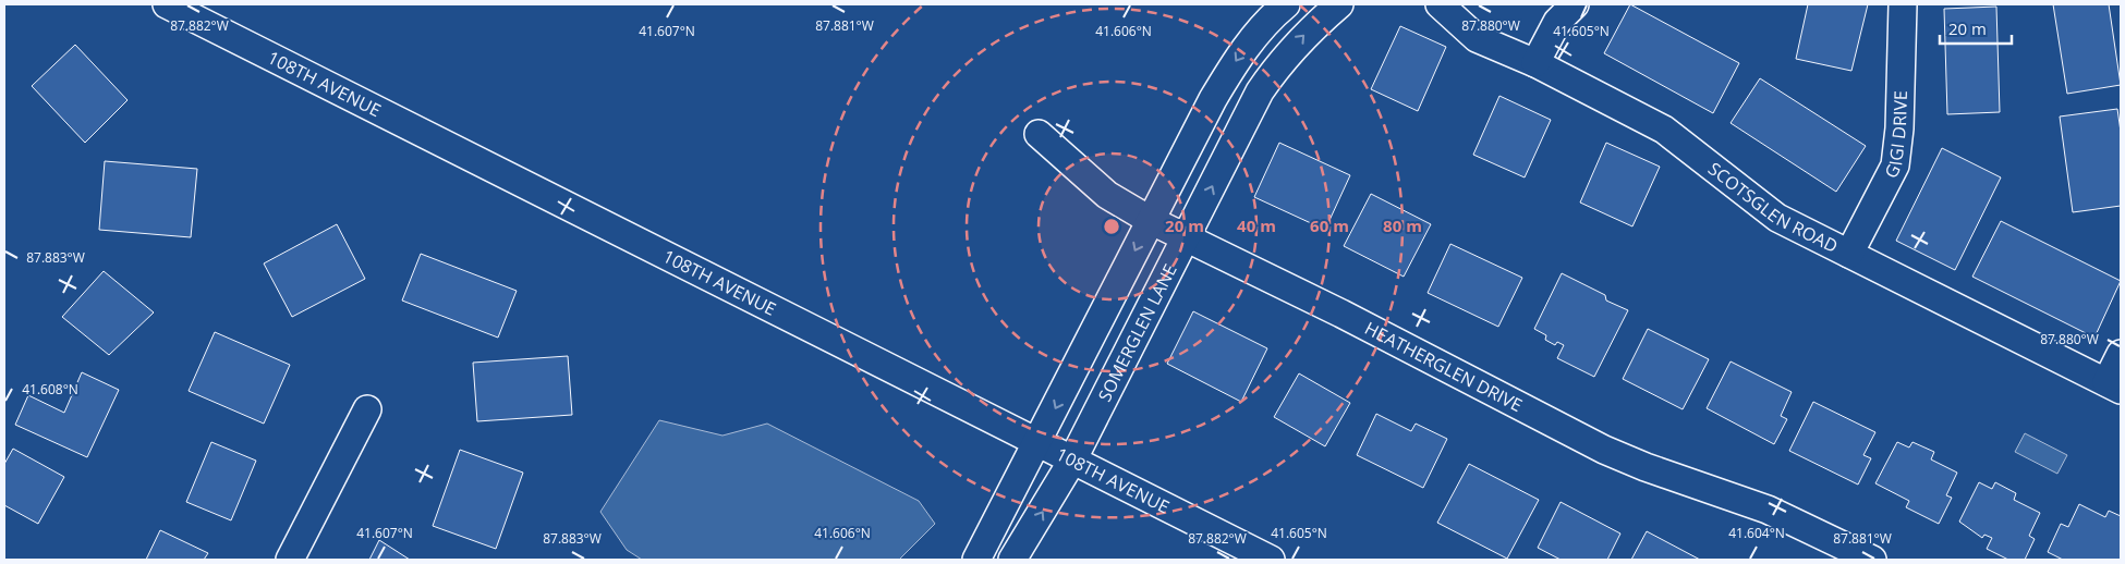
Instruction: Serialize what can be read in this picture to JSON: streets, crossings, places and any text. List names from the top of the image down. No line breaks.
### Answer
{"streets":{"street":["108TH AVENUE","GIGI DRIVE","SCOTSGLEN ROAD","SOMERGLEN LANE","HEATHERGLEN DRIVE"]},"crossings":[["108TH AVENUE","SOMERGLEN LANE"],["GIGI DRIVE","SCOTSGLEN ROAD"],["SOMERGLEN LANE","HEATHERGLEN DRIVE"]],"scale_bar":"20 m","coordinates":["87.882°W","87.881°W","87.880°W","41.607°N","41.606°N","41.605°N","87.883°W","41.608°N","41.604°N"],"rings":["20 m","40 m","60 m","80 m"]}
